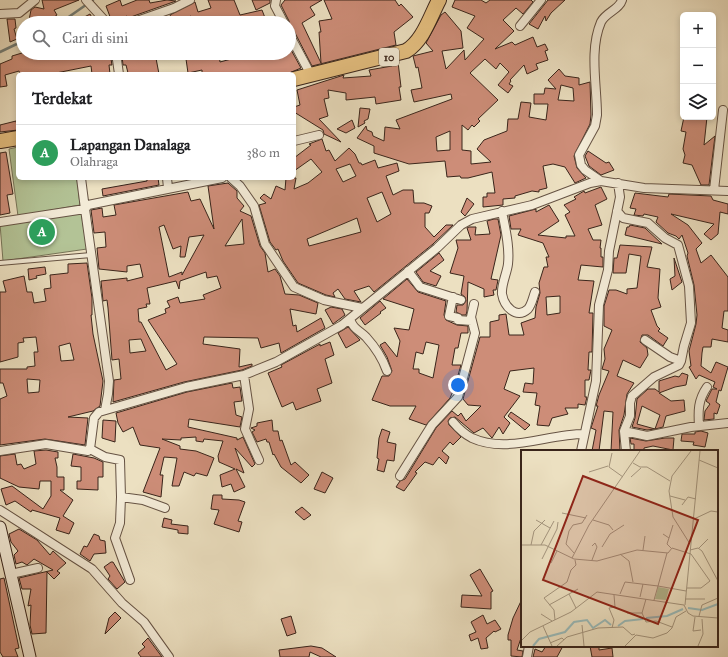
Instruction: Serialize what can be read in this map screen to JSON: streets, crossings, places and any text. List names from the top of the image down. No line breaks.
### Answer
{"streets":{"highway":["10"]},"page":{"map_buttons":["+","−"],"search":"Cari di sini","heading":"Terdekat","list":[{"mark":"A","name":"Lapangan Danalaga","note":"Olahraga","value":"380 m"}],"pins":"A"}}
